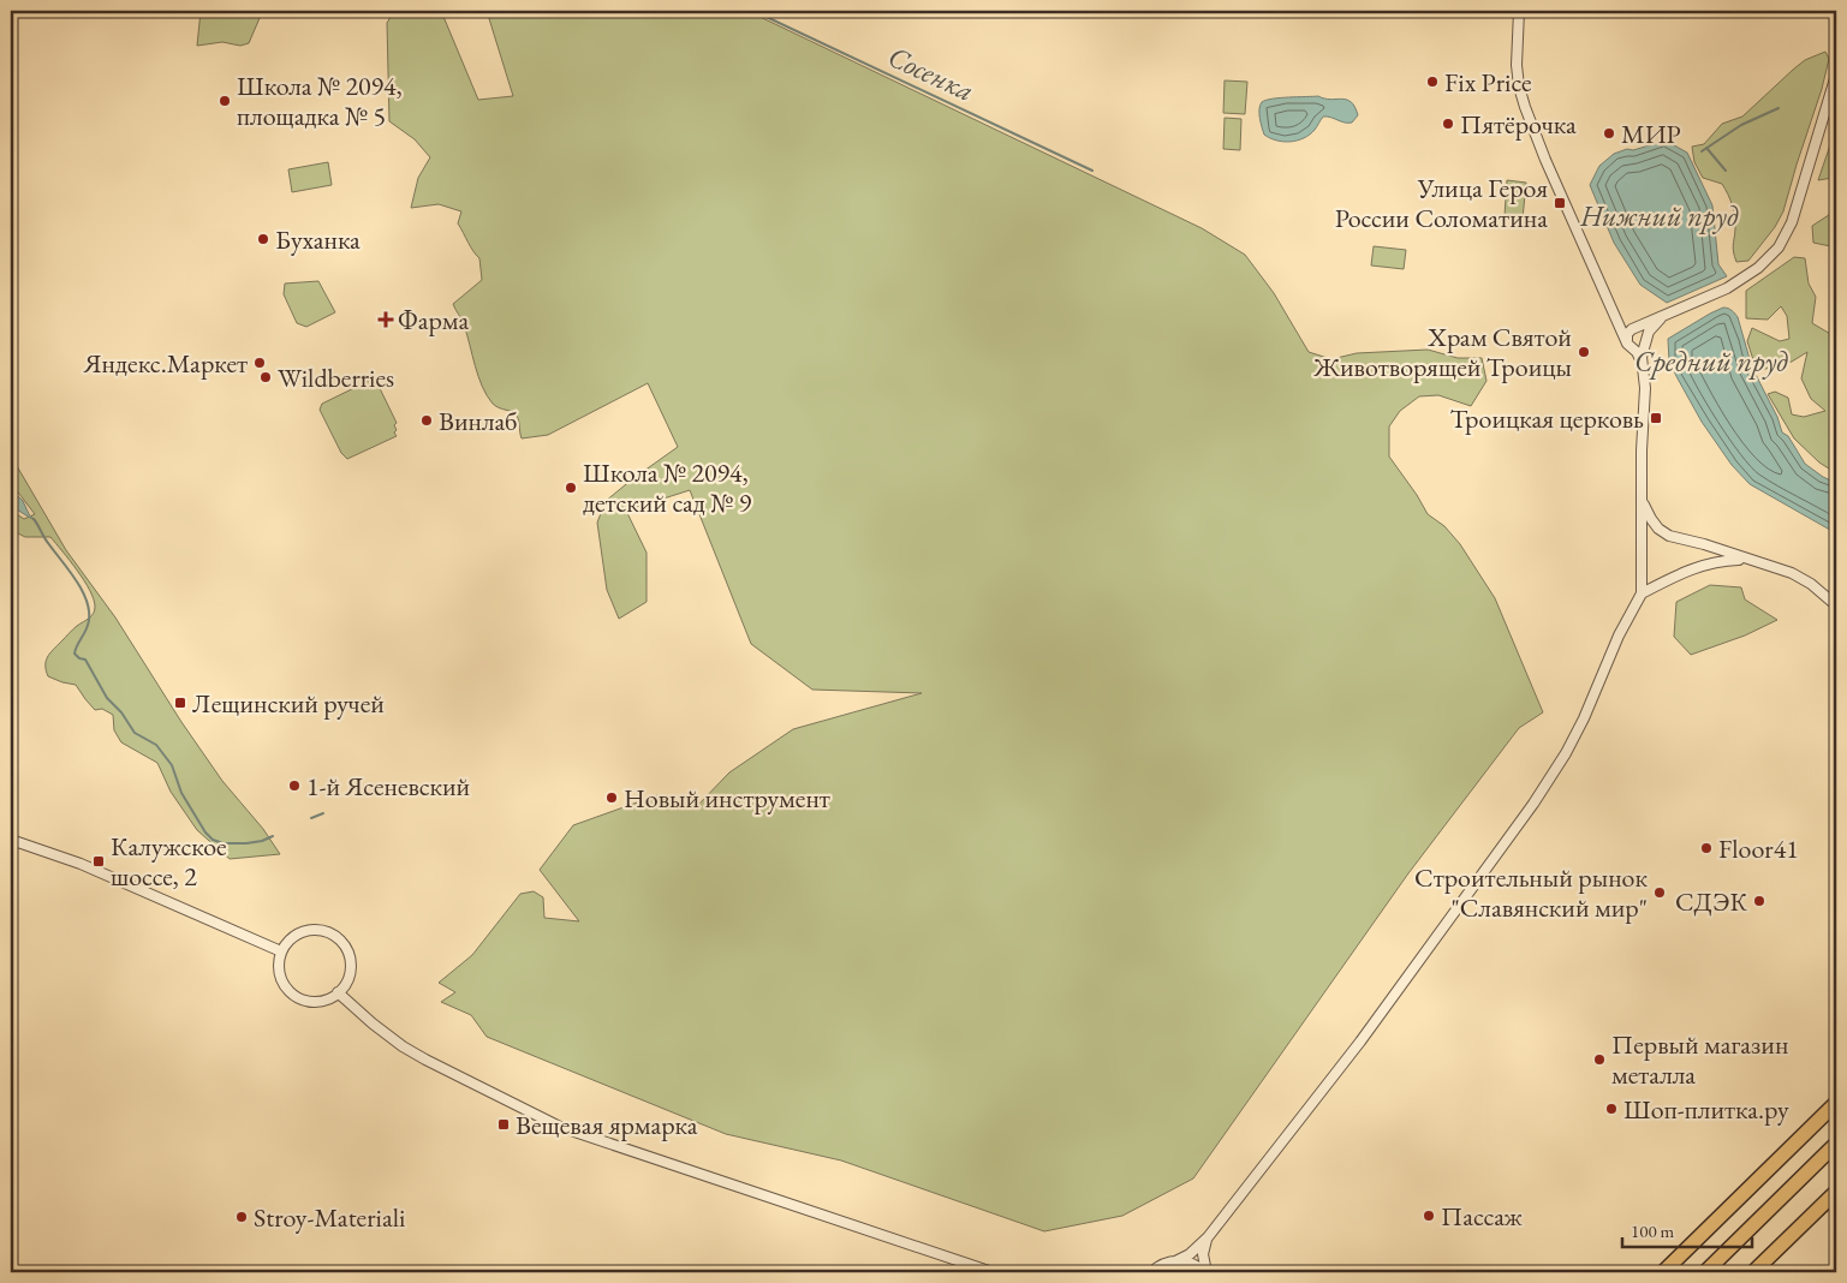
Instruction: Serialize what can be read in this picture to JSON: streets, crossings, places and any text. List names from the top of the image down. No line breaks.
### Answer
{"water":["Сосенка","Нижний пруд","Средний пруд"],"places":{"other":["Fix Price","Школа № 2094, площадка № 5","Пятёрочка","МИР","Буханка","Храм Святой Животворящей Троицы","Яндекс.Маркет","Wildberries","Винлаб","Школа № 2094, детский сад № 9","1-й Ясеневский","Новый инструмент","Floor41","Строительный рынок \"Славянский мир\"","СДЭК","Первый магазин металла","Шоп-плитка.ру","Пассаж","Stroy-Materiali"],"transit":["Улица Героя России Соломатина","Троицкая церковь","Лещинский ручей","Калужское шоссе, 2","Вещевая ярмарка"],"health":["Фарма"]},"scale_bar":"100 m"}
